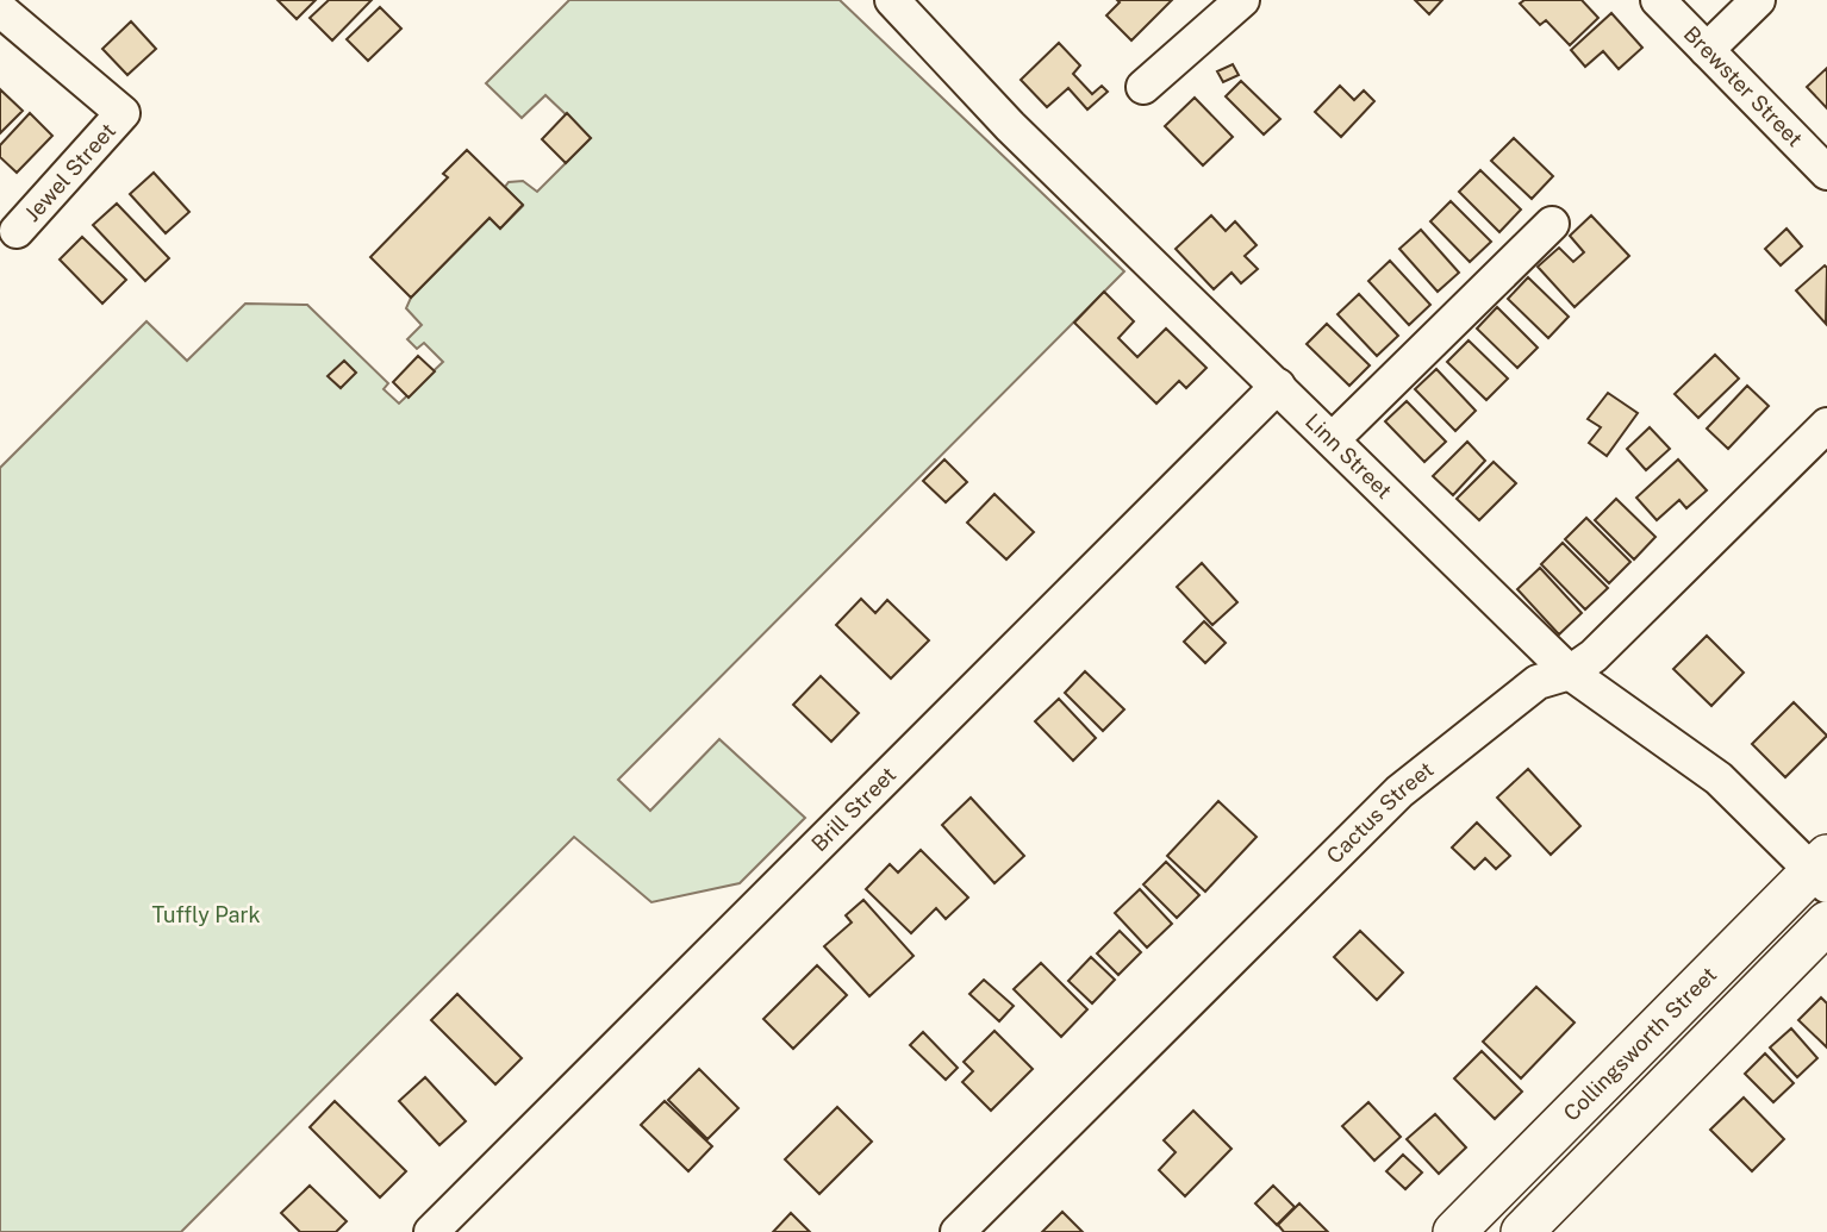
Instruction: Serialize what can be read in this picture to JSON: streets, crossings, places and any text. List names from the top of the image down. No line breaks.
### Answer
{"streets":{"main road":["Collingsworth Street"],"street":["Brewster Street","Jewel Street","Linn Street","Brill Street","Cactus Street"]},"crossings":[["Linn Street","Brill Street"],["Linn Street","Cactus Street"],["Linn Street","Collingsworth Street"]],"parks":["Tuffly Park"]}
